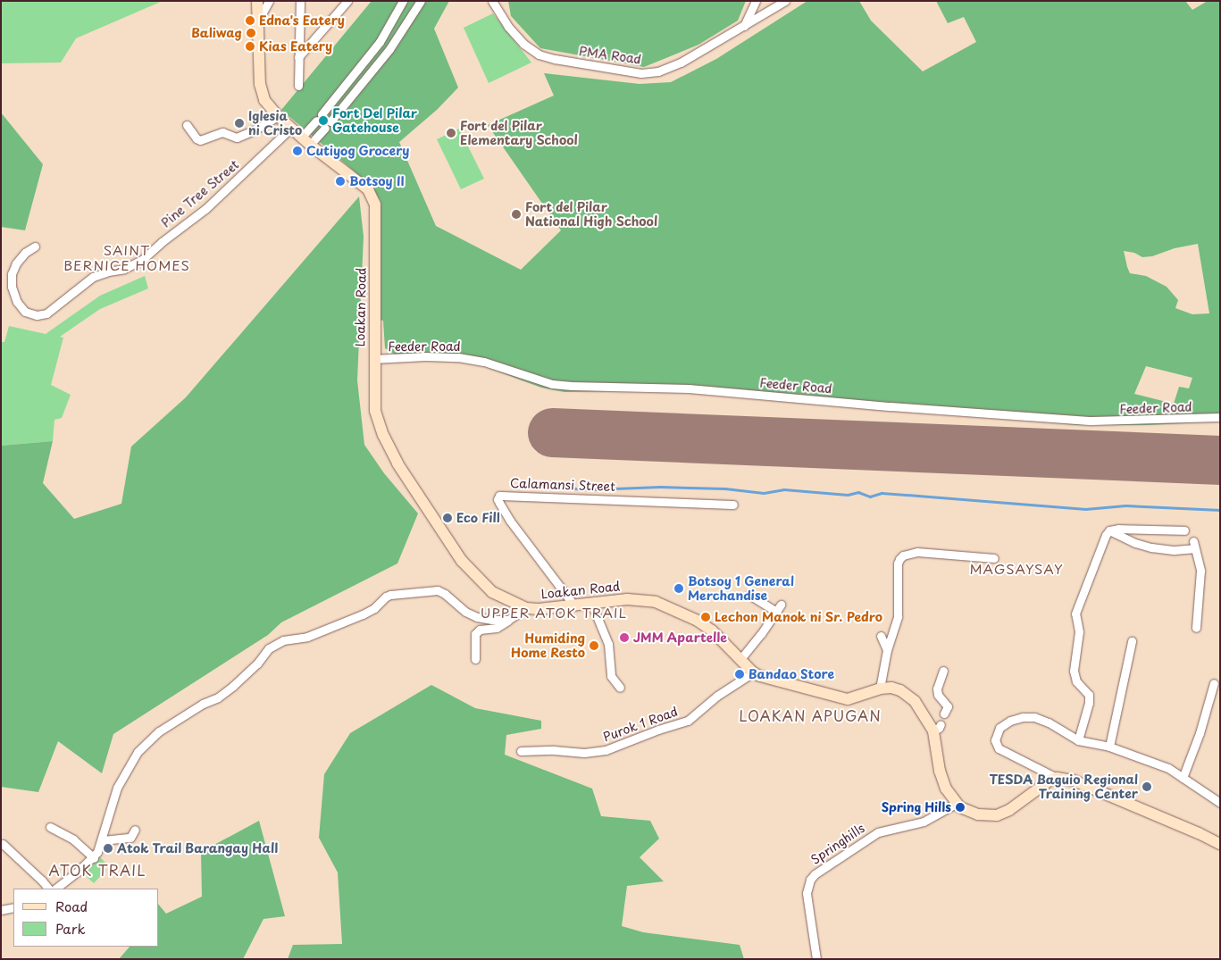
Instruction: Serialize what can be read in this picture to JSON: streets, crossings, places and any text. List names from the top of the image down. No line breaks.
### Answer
{"streets":{"main road":["Loakan Road"],"street":["PMA Road","Pine Tree Street","Feeder Road","Calamansi Street","Purok 1 Road","Springhills"]},"crossings":[["Pine Tree Street","Loakan Road"],["Loakan Road","Feeder Road"],["Loakan Road","Calamansi Street"],["Loakan Road","Purok 1 Road"],["Loakan Road","Springhills"]],"districts":["SAINT BERNICE HOMES","MAGSAYSAY","UPPER ATOK TRAIL","LOAKAN APUGAN","ATOK TRAIL"],"places":["Edna's Eatery","Baliwag","Kias Eatery","Fort Del Pilar Gatehouse","Iglesia ni Cristo","Fort del Pilar Elementary School","Cutiyog Grocery","Botsoy II","Fort del Pilar National High School","Eco Fill","Botsoy 1 General Merchandise","Lechon Manok ni Sr. Pedro","JMM Apartelle","Humiding Home Resto","Bandao Store","TESDA Baguio Regional Training Center","Spring Hills","Atok Trail Barangay Hall"],"legend":["Road","Park"]}
